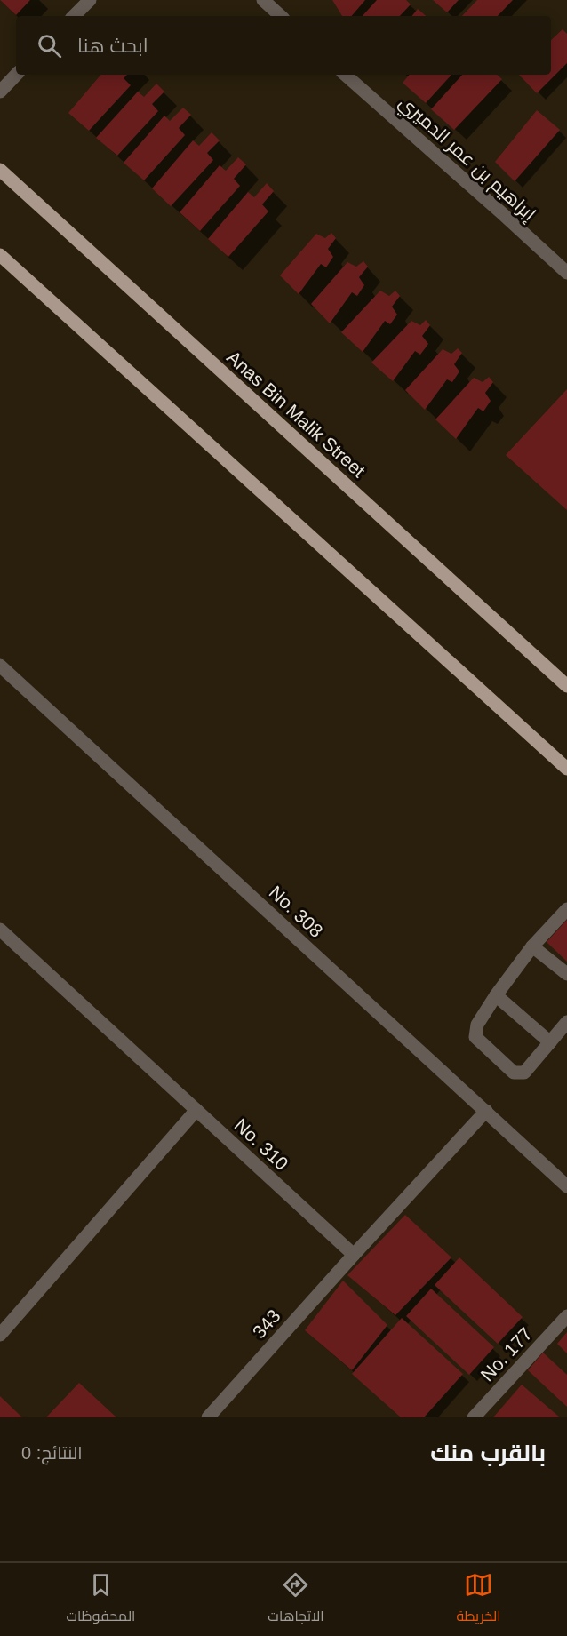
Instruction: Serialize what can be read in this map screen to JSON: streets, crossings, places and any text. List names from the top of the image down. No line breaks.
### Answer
{"streets":{"main road":["Anas Bin Malik Street"],"street":["إبراهيم بن عمر الدميري","No. 308","No. 310","343","No. 177"]},"crossings":[["No. 310","343"]],"page":{"search":"ابحث هنا","heading":["بالقرب منك","النتائج: 0"],"nav":["الخريطة","الاتجاهات","المحفوظات"]}}
